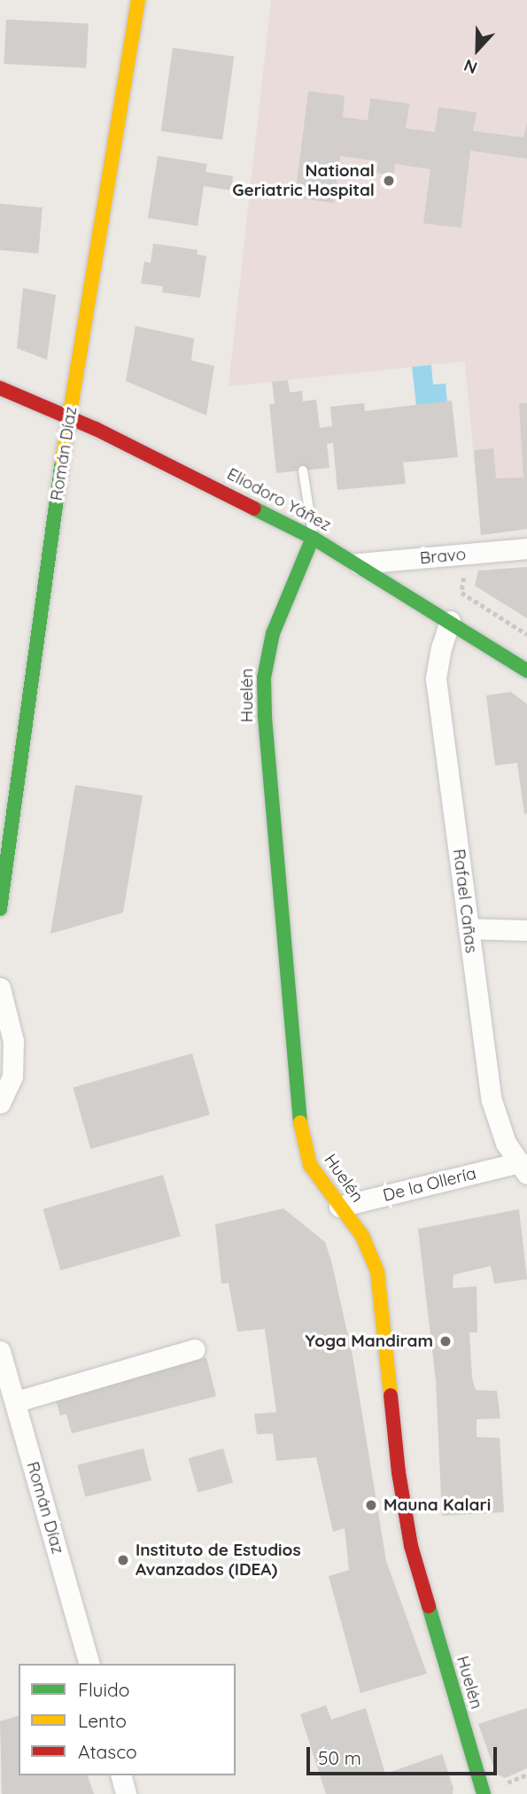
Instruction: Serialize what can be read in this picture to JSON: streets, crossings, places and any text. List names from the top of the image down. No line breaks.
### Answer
{"streets":{"street":["Román Díaz","Eliodoro Yáñez","Bravo","Huelén","Rafael Cañas","De la Ollería"]},"crossings":[["Román Díaz","Eliodoro Yáñez"],["Eliodoro Yáñez","Bravo"],["Eliodoro Yáñez","Huelén"],["Eliodoro Yáñez","Rafael Cañas"],["Huelén","De la Ollería"],["Rafael Cañas","De la Ollería"]],"places":["National Geriatric Hospital","Yoga Mandiram","Mauna Kalari","Instituto de Estudios Avanzados (IDEA)"],"legend":["Fluido","Lento","Atasco"],"scale_bar":"50 m","north":"bottom"}
